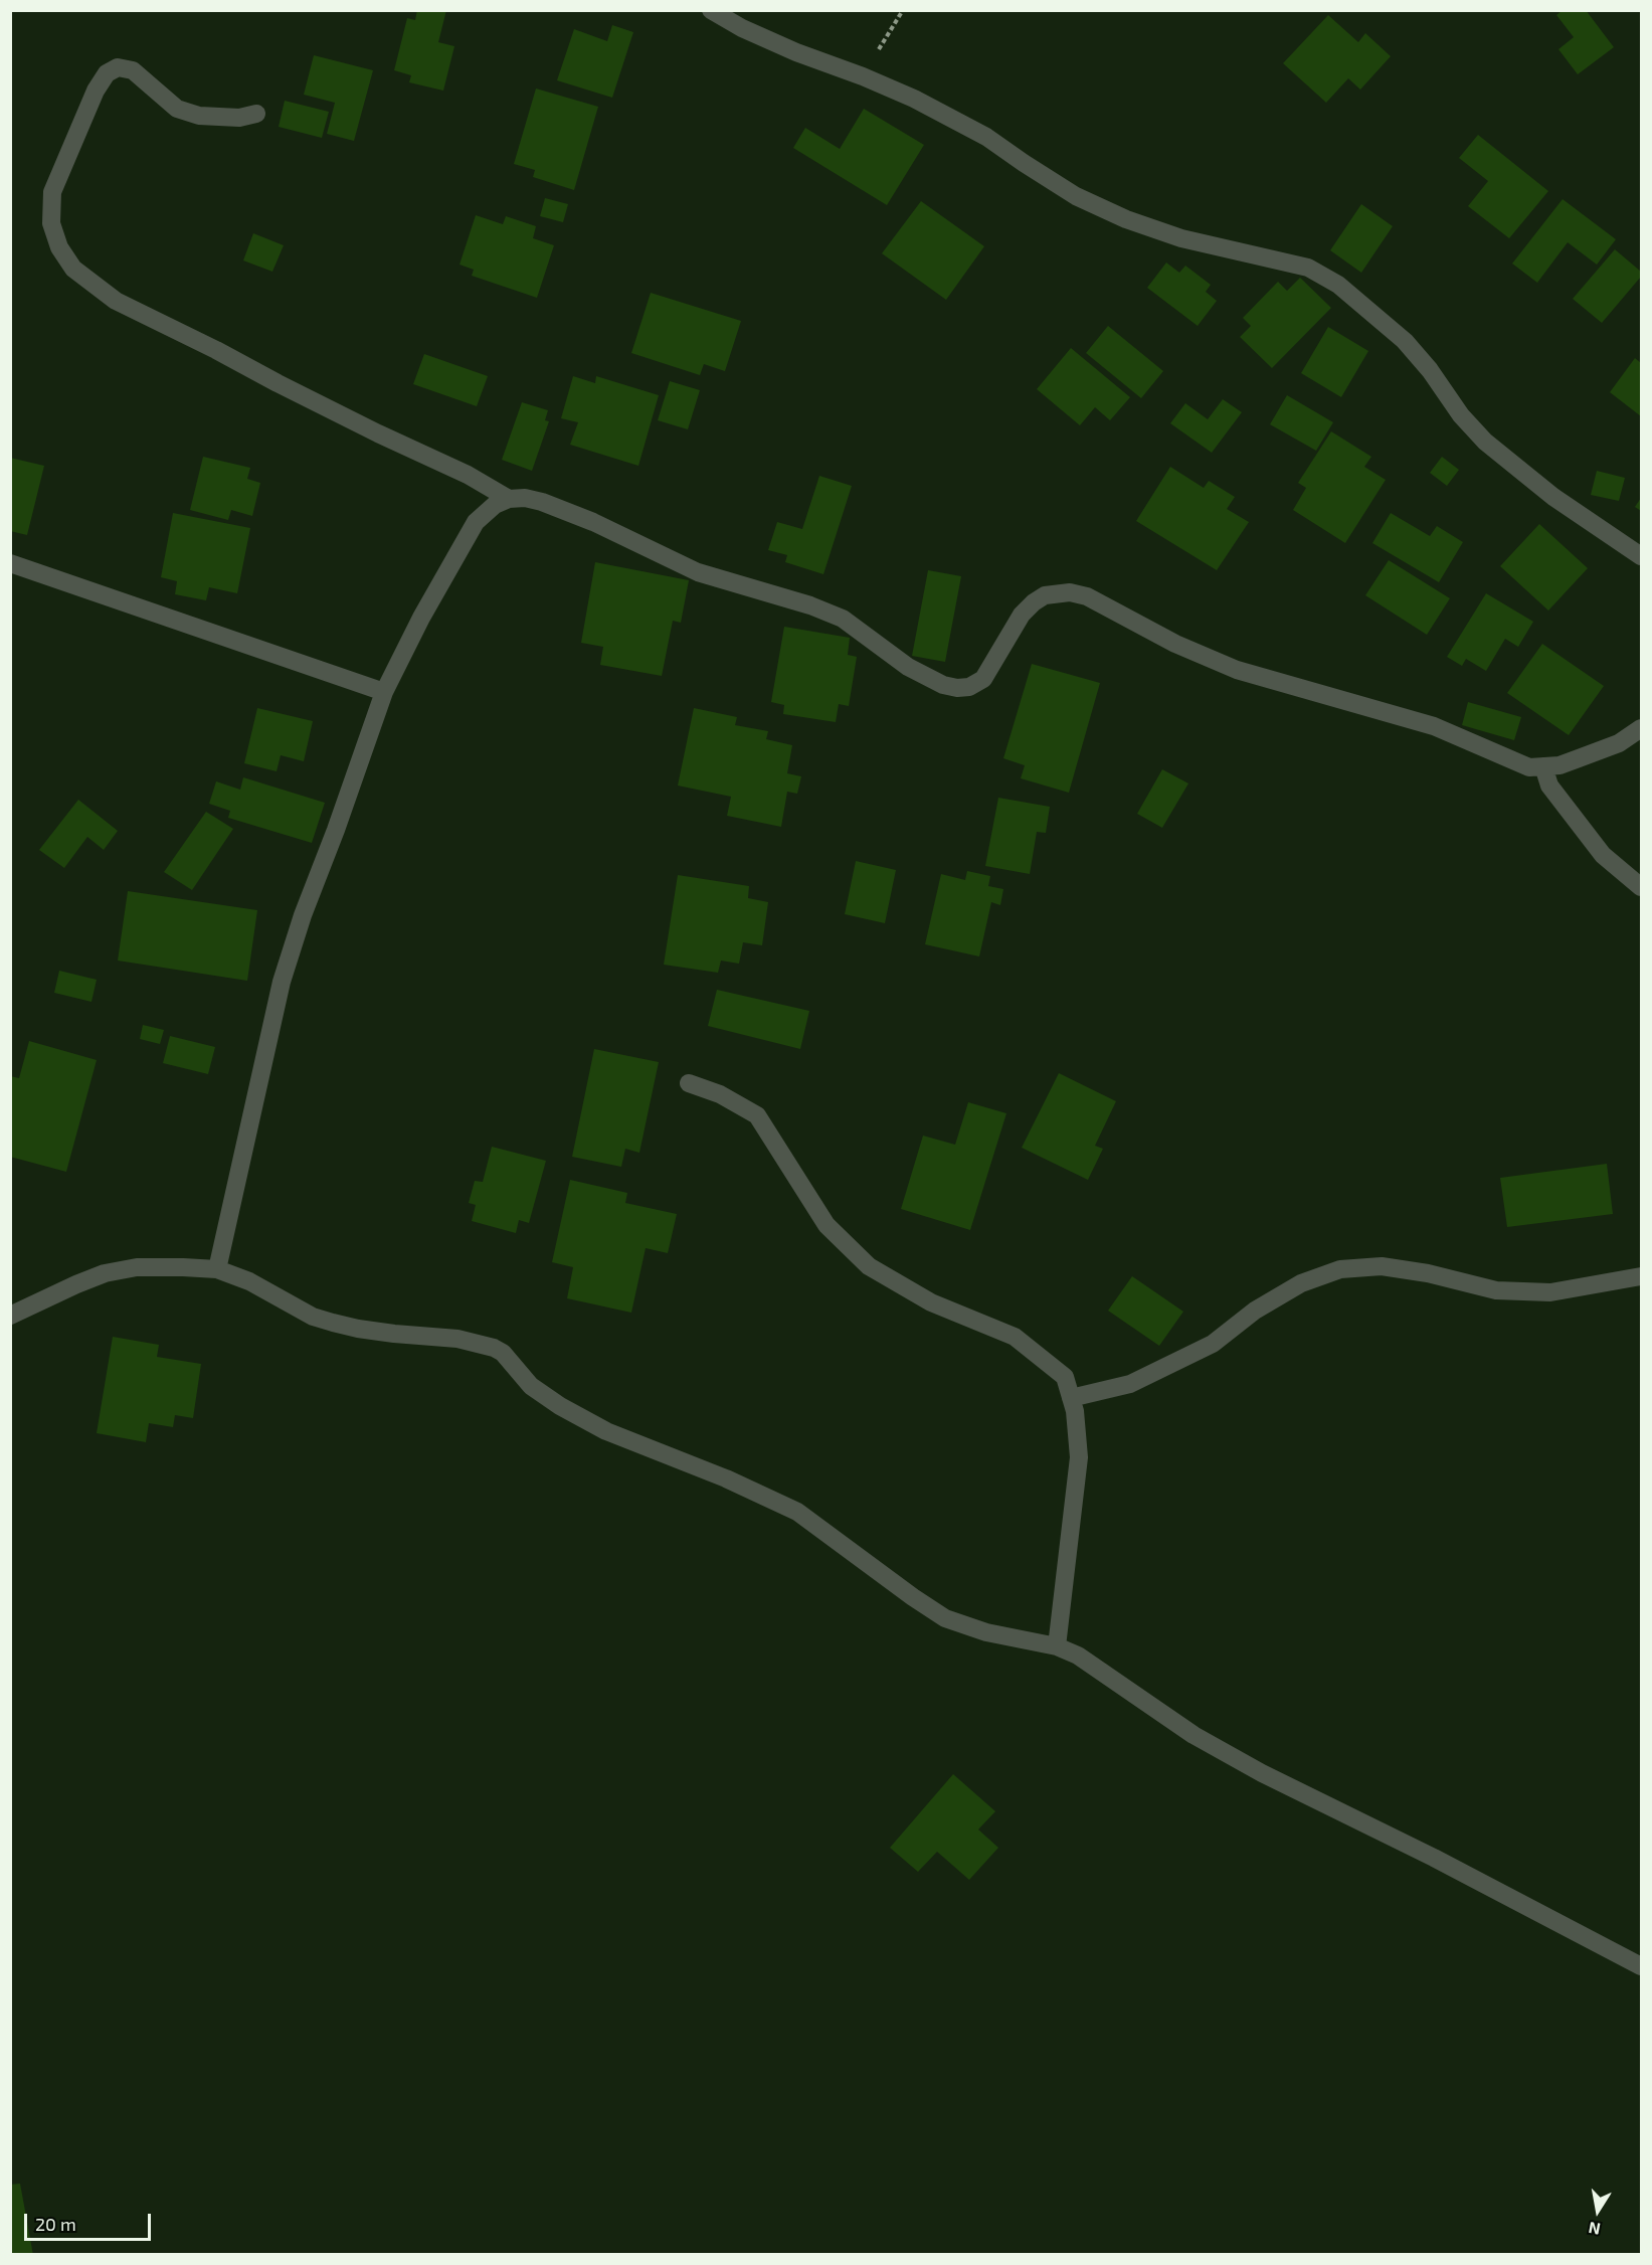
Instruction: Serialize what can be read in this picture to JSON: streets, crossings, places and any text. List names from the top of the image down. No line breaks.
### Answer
{"scale_bar":"20 m","north":"bottom"}
